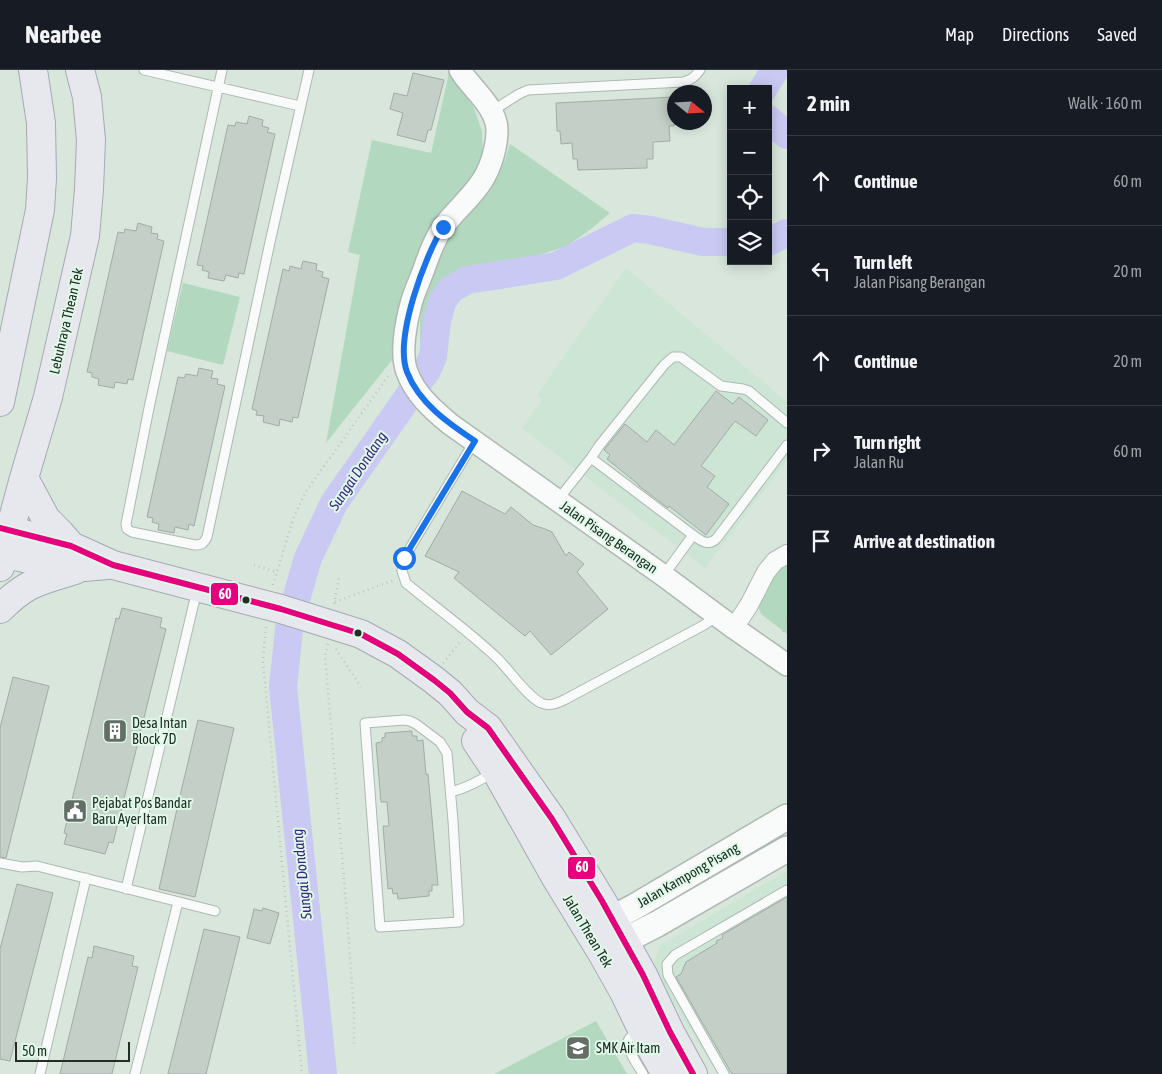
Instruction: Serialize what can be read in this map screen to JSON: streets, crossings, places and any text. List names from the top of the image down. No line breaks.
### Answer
{"streets":{"main road":["Lebuhraya Thean Tek","Jalan Kampong Pisang","Jalan Thean Tek"],"street":["Jalan Pisang Berangan"]},"crossings":[["Lebuhraya Thean Tek","Jalan Thean Tek"],["Jalan Kampong Pisang","Jalan Thean Tek"]],"water":["Sungai Dondang"],"places":{"building":["Desa Intan Block 7D"],"public building":["Pejabat Pos Bandar Baru Ayer Itam"],"school or university":["SMK Air Itam"]},"lines":["transit line 60"],"scale_bar":"50 m","north":"right","page":{"header":"Nearbee","nav":["Map","Directions","Saved"],"heading":["2 min","Walk · 160 m"],"map_buttons":["+","−"],"list":[["Continue","60 m"],["Turn left","Jalan Pisang Berangan","20 m"],["Continue","20 m"],["Turn right","Jalan Ru","60 m"],"Arrive at destination"],"scale":"50 m"}}
